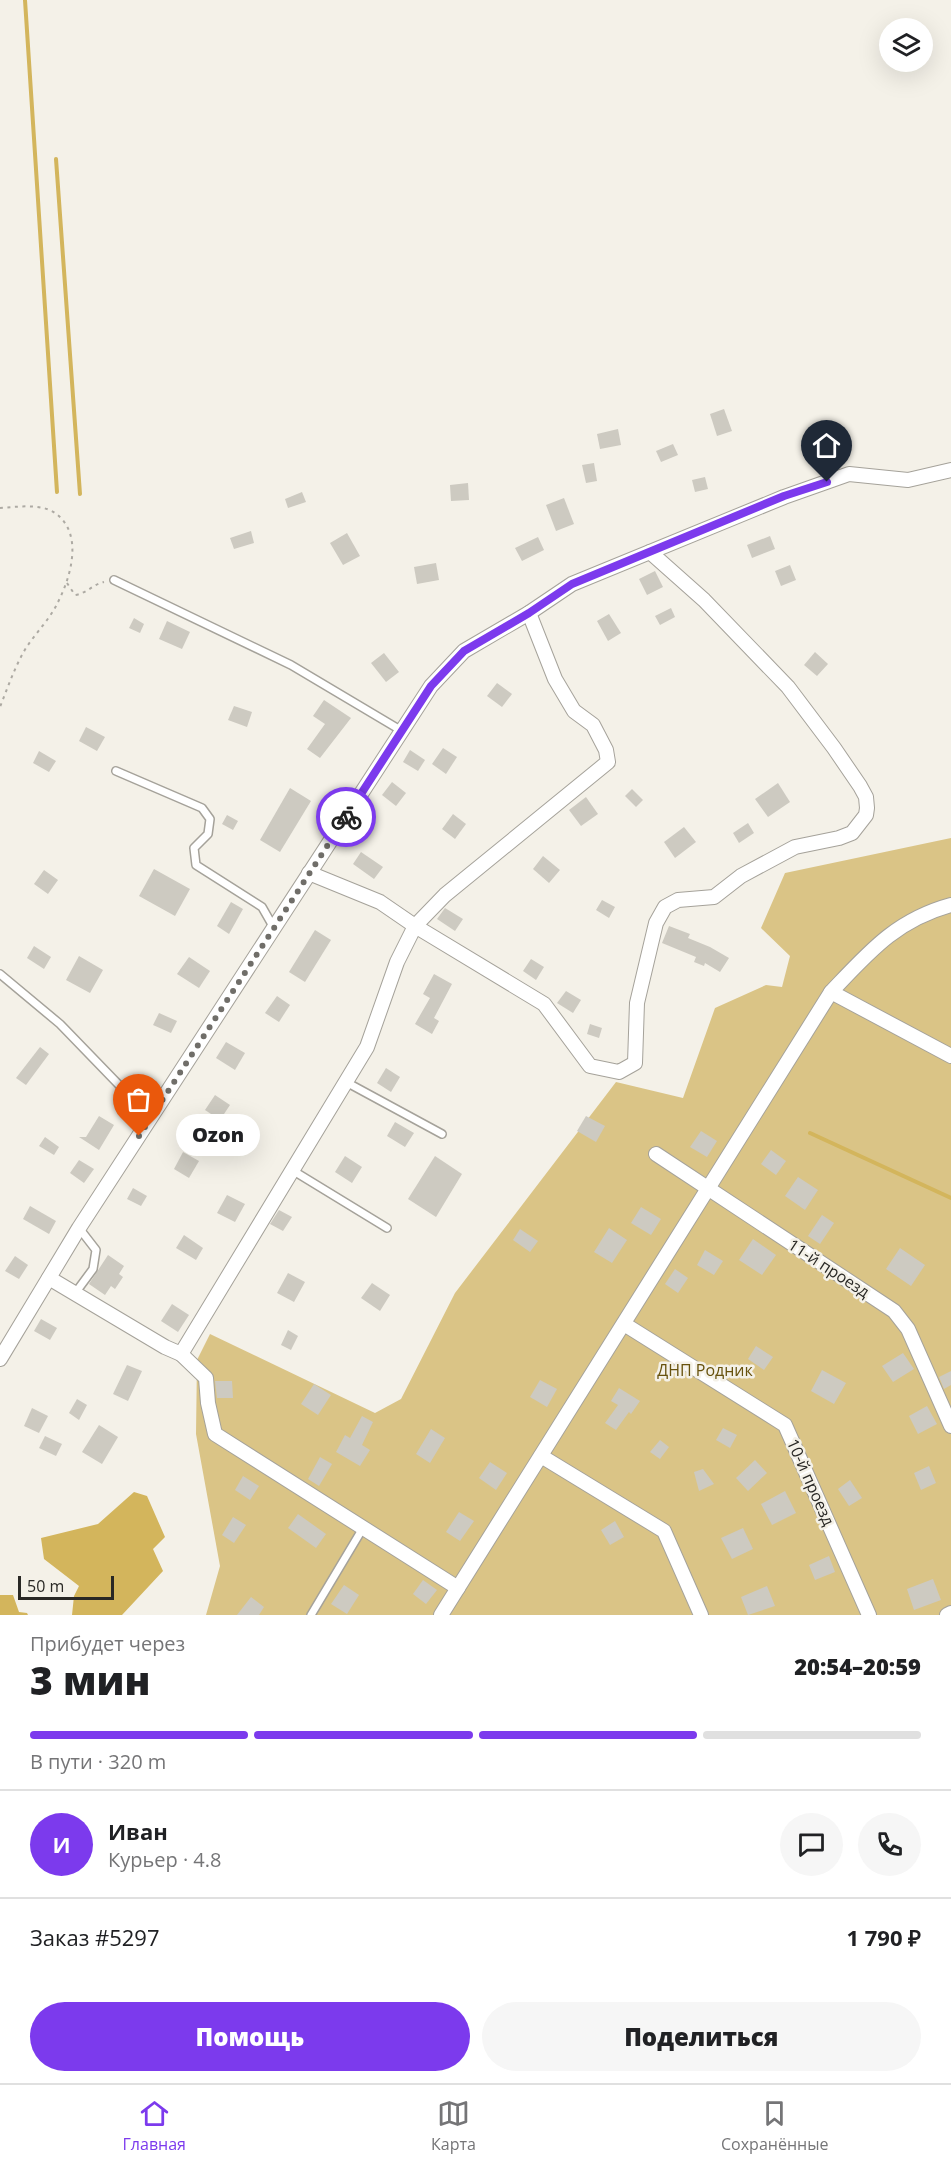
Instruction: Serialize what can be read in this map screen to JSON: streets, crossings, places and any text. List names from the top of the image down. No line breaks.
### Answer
{"streets":{"street":["11-й проезд","10-й проезд"]},"parks":["ДНП Родник"],"places":["Ozon"],"scale_bar":"50 m","page":{"bubble":"Ozon","scale":"50 m","heading":["3 мин","Прибудет через","20:54–20:59"],"panel":["Иван","Курьер · 4.8","Заказ #5297","1 790 ₽"],"bar":"В пути · 320 m","round":"И","buttons":["Помощь","Поделиться"],"tabs":["Главная","Карта","Сохранённые"]}}
